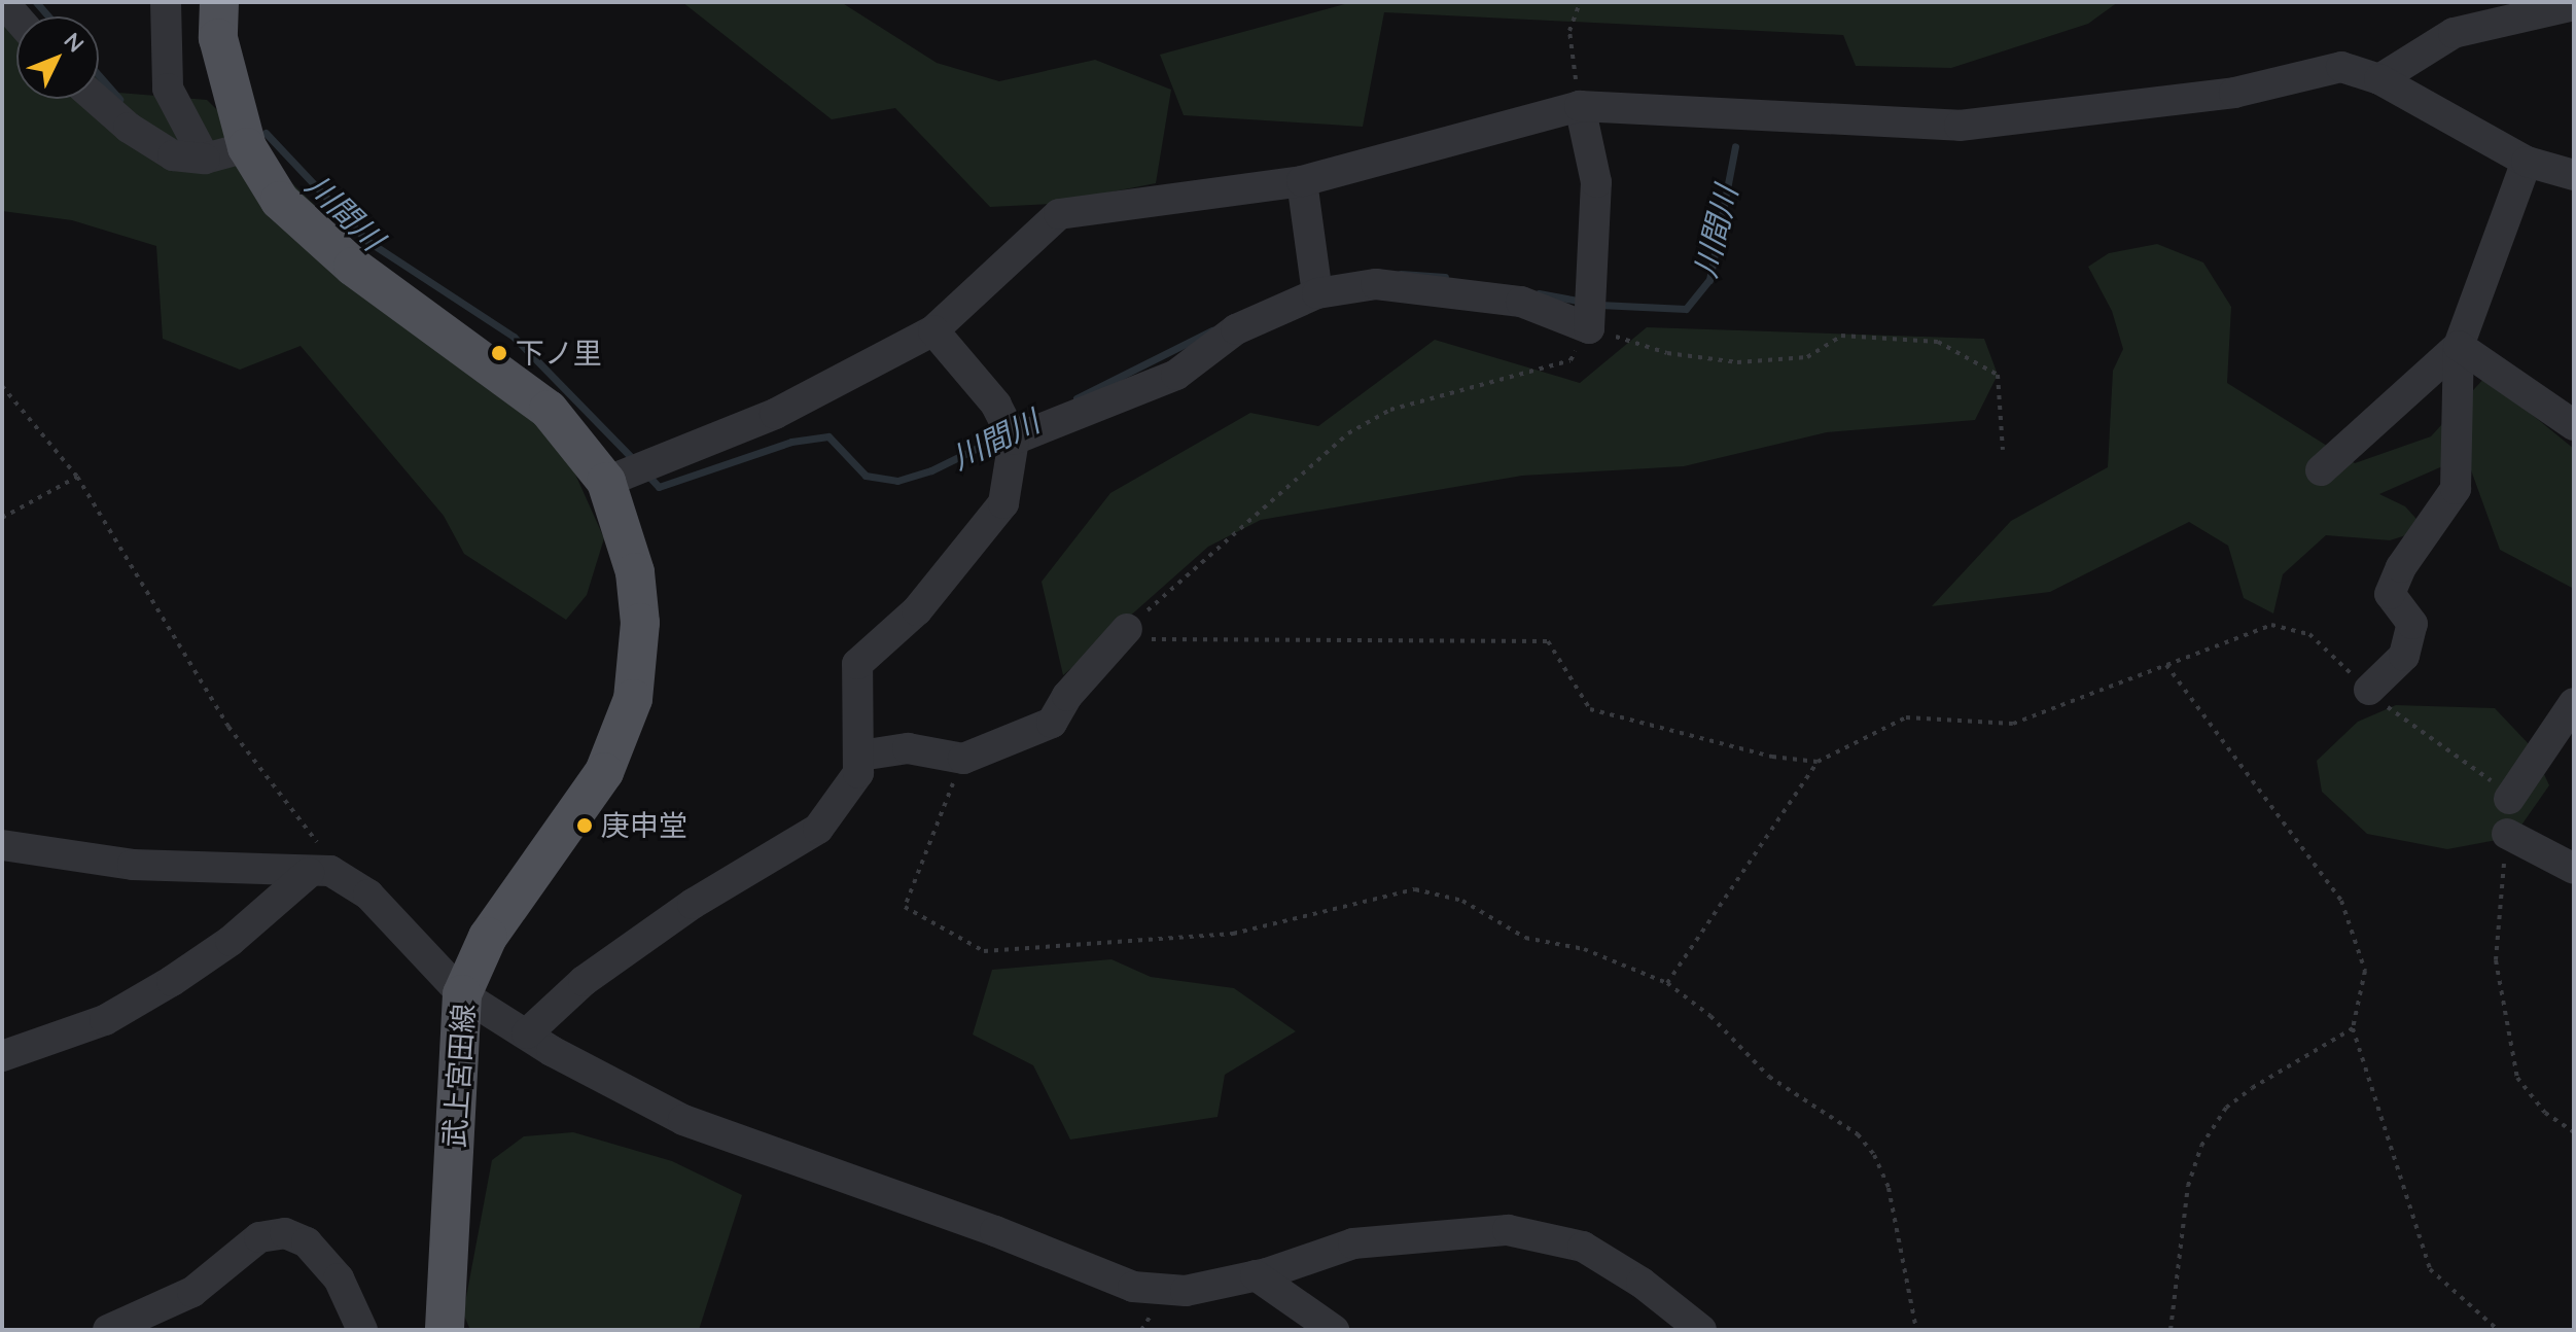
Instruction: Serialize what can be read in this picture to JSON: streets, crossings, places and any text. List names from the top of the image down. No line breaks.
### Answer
{"streets":{"main road":["武上宮田線"]},"water":["川間川"],"places":["下ノ里","庚申堂"],"north":"top right"}
